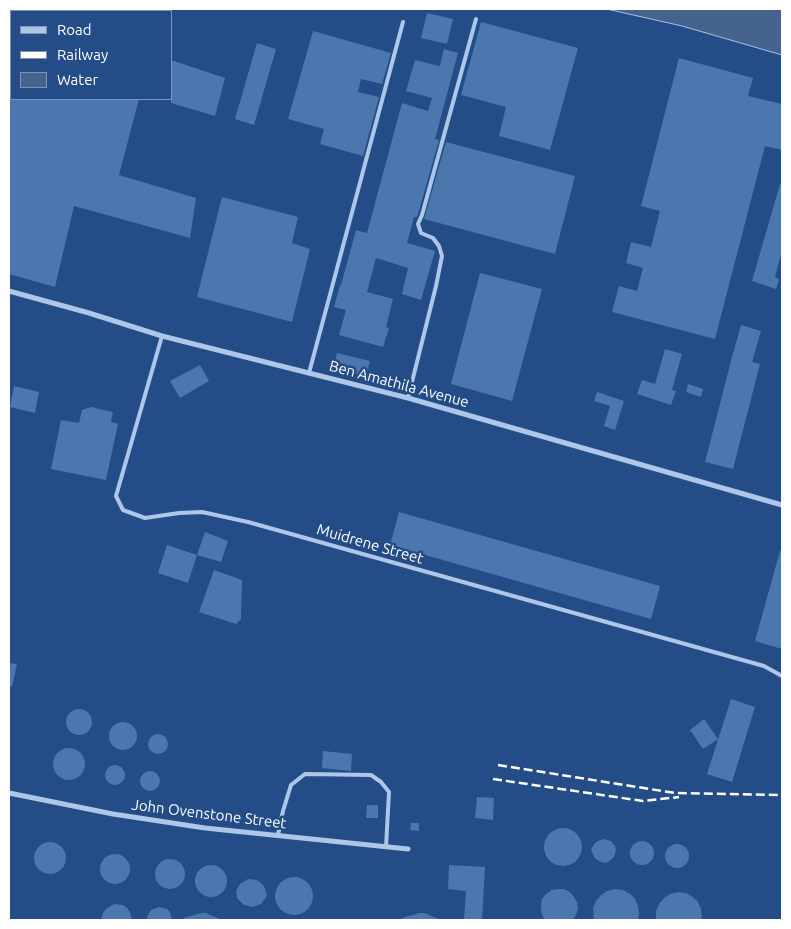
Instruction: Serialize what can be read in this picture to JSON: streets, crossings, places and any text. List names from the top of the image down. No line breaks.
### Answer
{"streets":{"street":["Ben Amathila Avenue","John Ovenstone Street"],"lane":["Muidrene Street"]},"crossings":[["Ben Amathila Avenue","Muidrene Street"]],"legend":["Road","Railway","Water"]}
